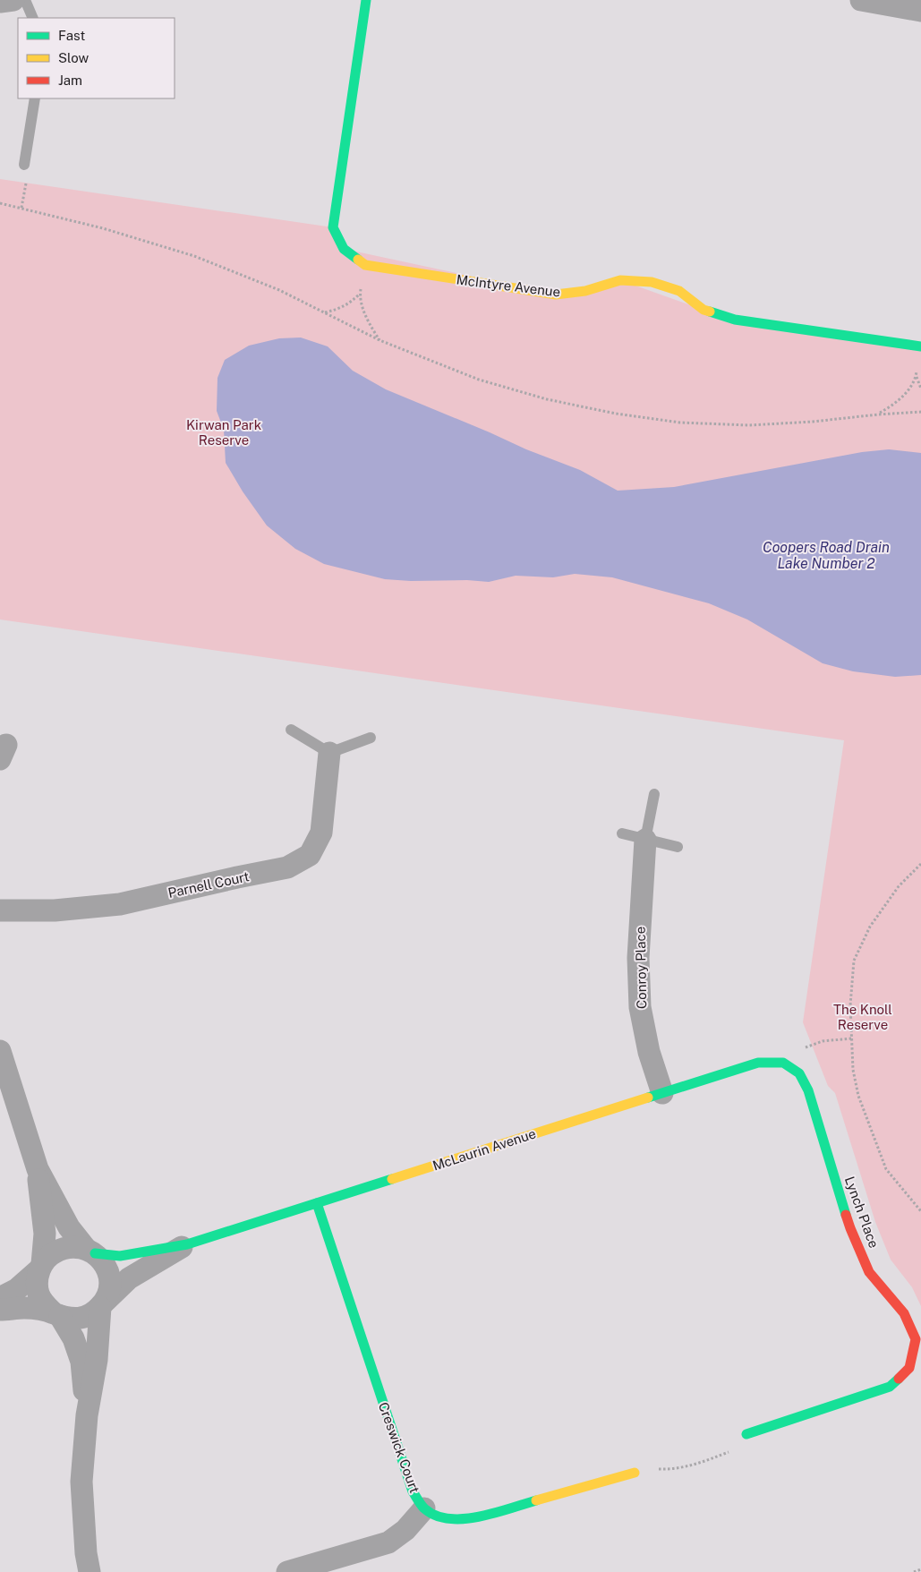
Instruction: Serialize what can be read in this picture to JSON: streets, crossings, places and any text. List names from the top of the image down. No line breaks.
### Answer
{"streets":{"street":["McIntyre Avenue","Parnell Court","Conroy Place","McLaurin Avenue","Lynch Place","Creswick Court"]},"crossings":[["Conroy Place","McLaurin Avenue"],["McLaurin Avenue","Lynch Place"],["McLaurin Avenue","Creswick Court"]],"water":["Coopers Road Drain Lake Number 2"],"parks":["Kirwan Park Reserve","The Knoll Reserve"],"legend":["Fast","Slow","Jam"]}
